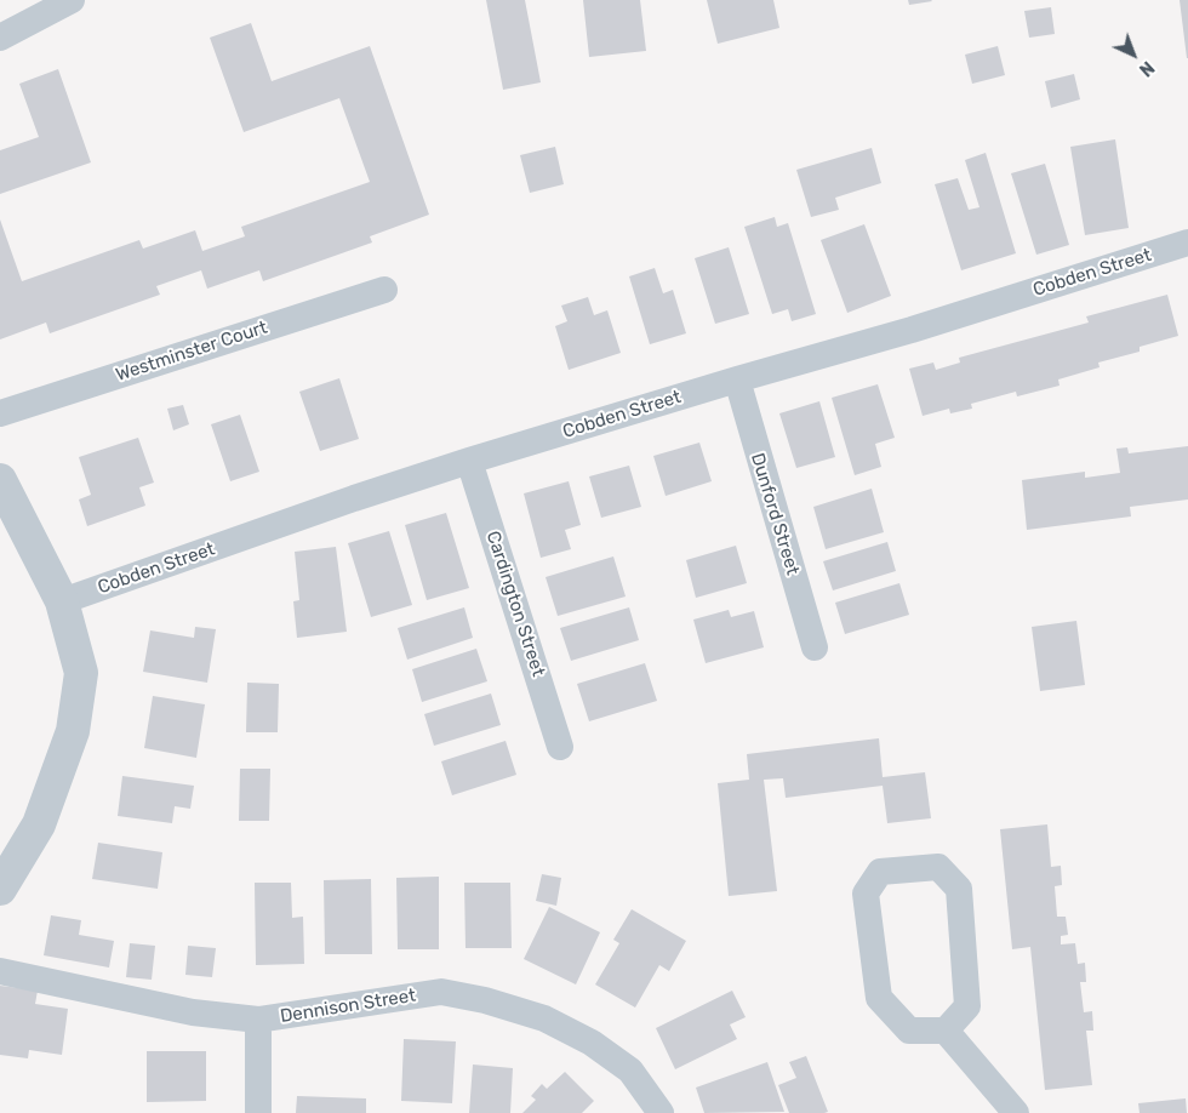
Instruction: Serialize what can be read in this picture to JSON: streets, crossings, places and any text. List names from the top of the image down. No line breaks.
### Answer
{"streets":{"street":["Cobden Street","Westminster Court","Dunford Street","Cardington Street","Dennison Street"]},"crossings":[["Cobden Street","Dunford Street"],["Cobden Street","Cardington Street"]],"north":"bottom right"}
